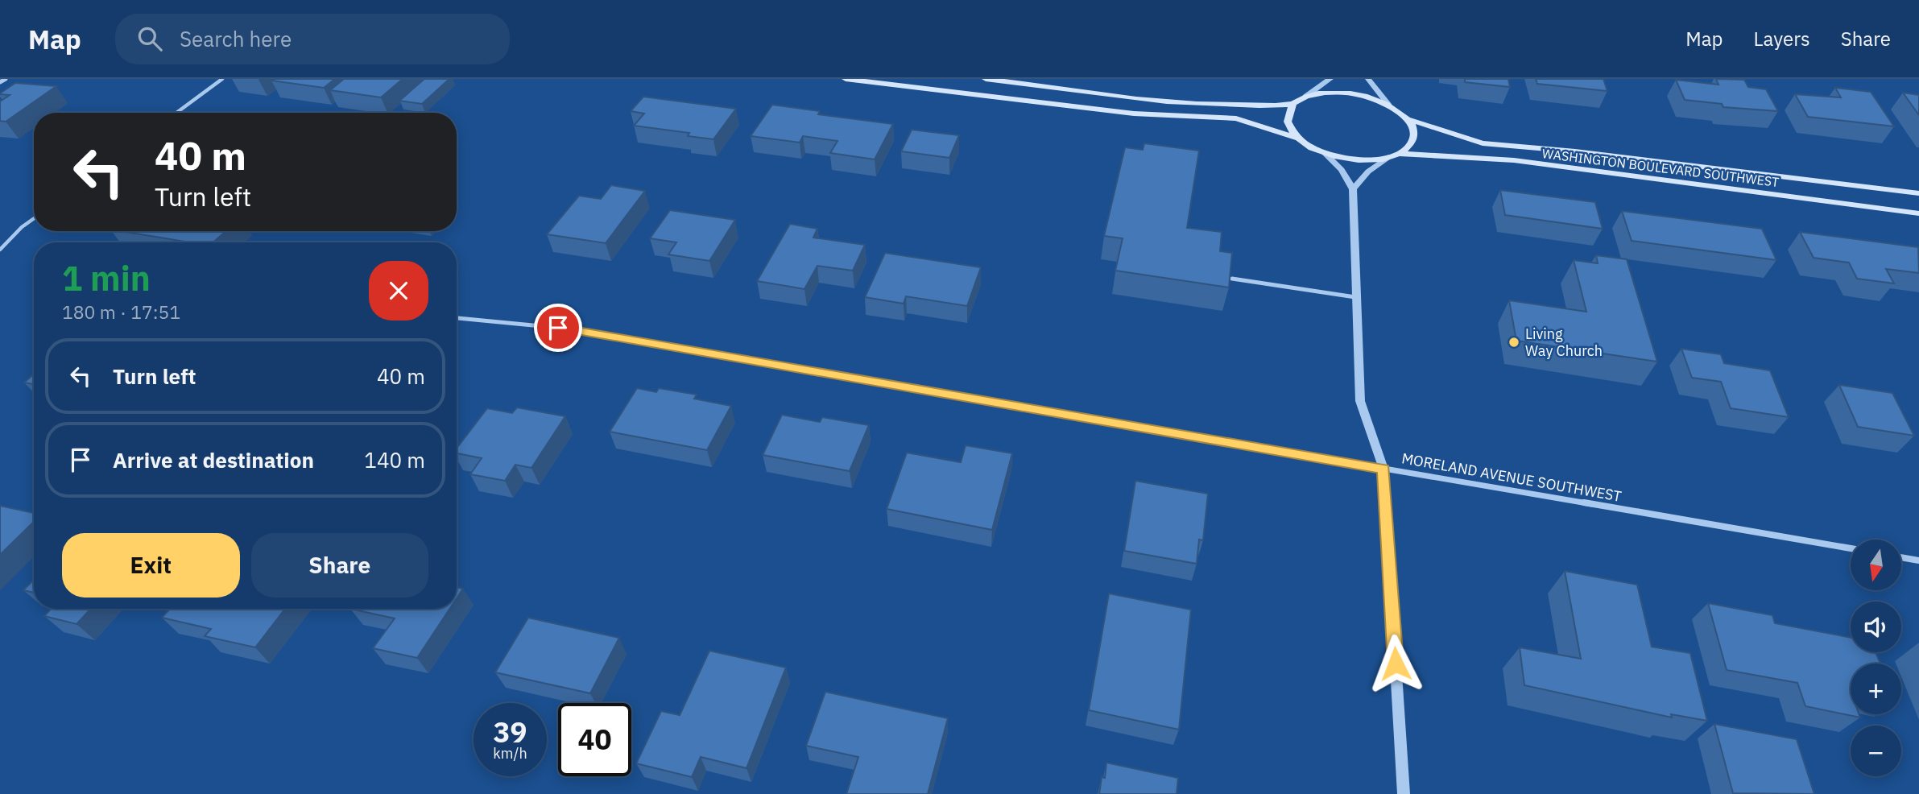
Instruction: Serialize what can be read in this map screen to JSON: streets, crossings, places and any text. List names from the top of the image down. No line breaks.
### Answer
{"streets":{"main road":["WASHINGTON BOULEVARD SOUTHWEST"],"street":["MORELAND AVENUE SOUTHWEST"]},"places":["Living Way Church"],"north":"bottom","page":{"header":"Map","search":"Search here","nav":["Map","Layers","Share"],"turn":["40 m","Turn left"],"heading":["1 min","180 m · 17:51"],"list":[{"name":"Turn left","value":"40 m"},{"name":"Arrive at destination","value":"140 m"}],"buttons":["Exit","Share"],"map_buttons":["+","−"],"speed":"39 km/h","limit":"40"}}
